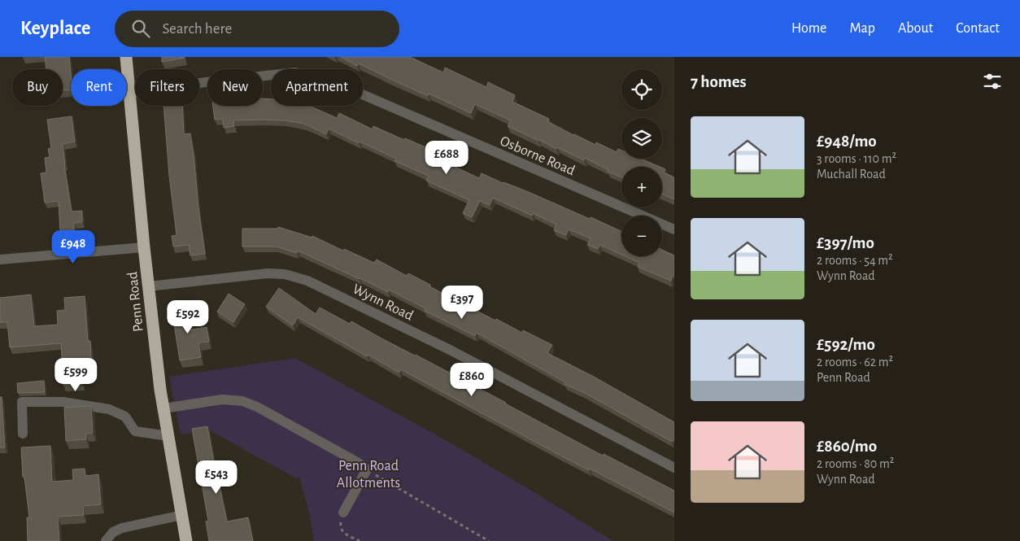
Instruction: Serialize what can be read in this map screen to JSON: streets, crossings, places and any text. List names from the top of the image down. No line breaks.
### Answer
{"streets":{"highway":["Penn Road"],"street":["Osborne Road","Wynn Road"]},"crossings":[["Osborne Road","Penn Road"],["Penn Road","Wynn Road"]],"parks":["Penn Road Allotments"],"page":{"header":"Keyplace","search":"Search here","nav":["Home","Map","About","Contact"],"heading":"7 homes","map_buttons":["+","−"],"chip":["Buy","Rent","Filters","New","Apartment"],"list":[{"name":"£948/mo","note":"3 rooms · 110 m² · Muchall Road"},{"name":"£397/mo","note":"2 rooms · 54 m² · Wynn Road"},{"name":"£592/mo","note":"2 rooms · 62 m² · Penn Road"},{"name":"£860/mo","note":"2 rooms · 80 m² · Wynn Road"}],"price":["£688","£948","£397","£592","£599","£860","£543"]}}
